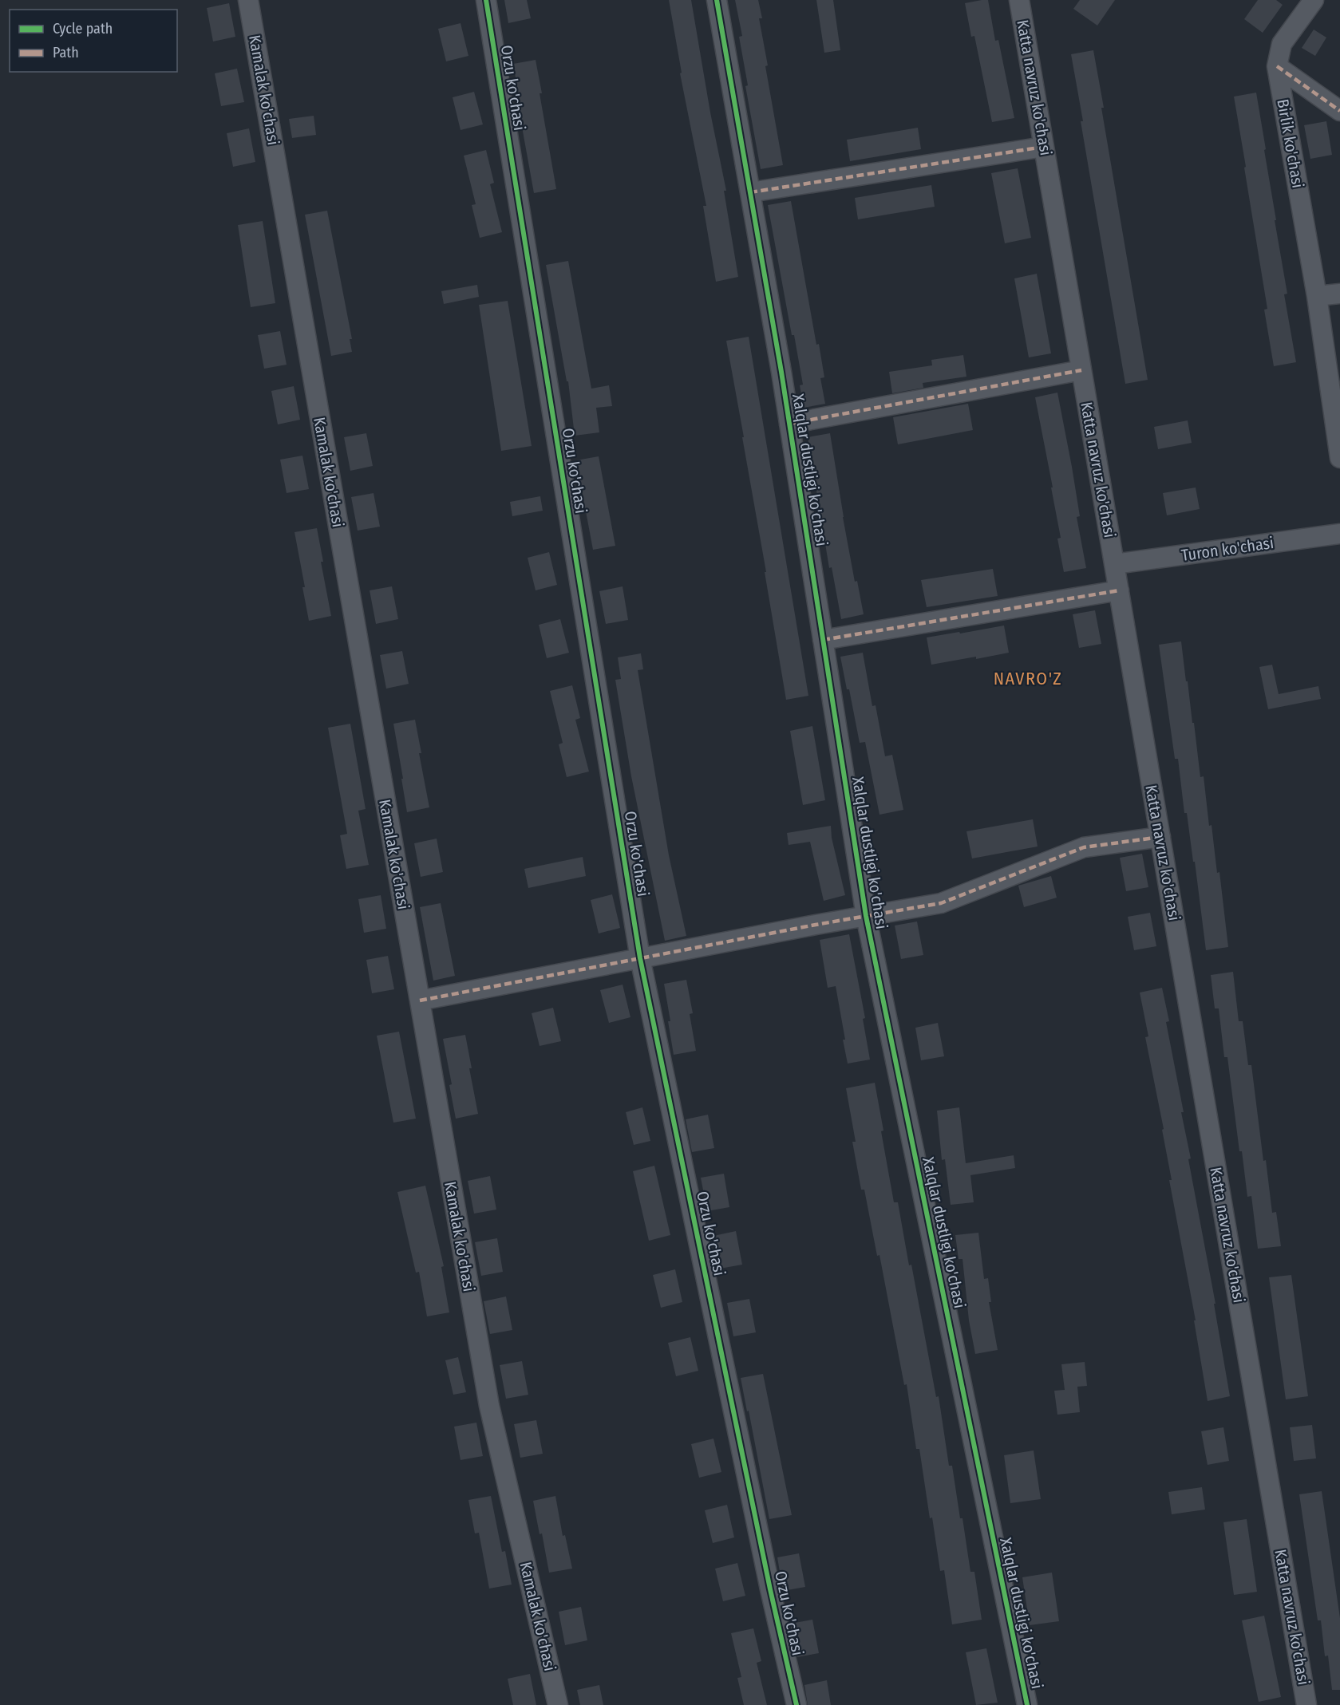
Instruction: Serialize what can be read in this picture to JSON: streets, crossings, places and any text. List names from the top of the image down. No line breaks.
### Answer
{"streets":{"street":["Orzu ko'chasi","Katta navruz ko'chasi","Kamalak ko'chasi","Birlik ko'chasi","Xalqlar dustligi ko'chasi","Turon ko'chasi"]},"crossings":[["Katta navruz ko'chasi","Turon ko'chasi"]],"districts":["NAVRO'Z"],"legend":["Cycle path","Path"]}
